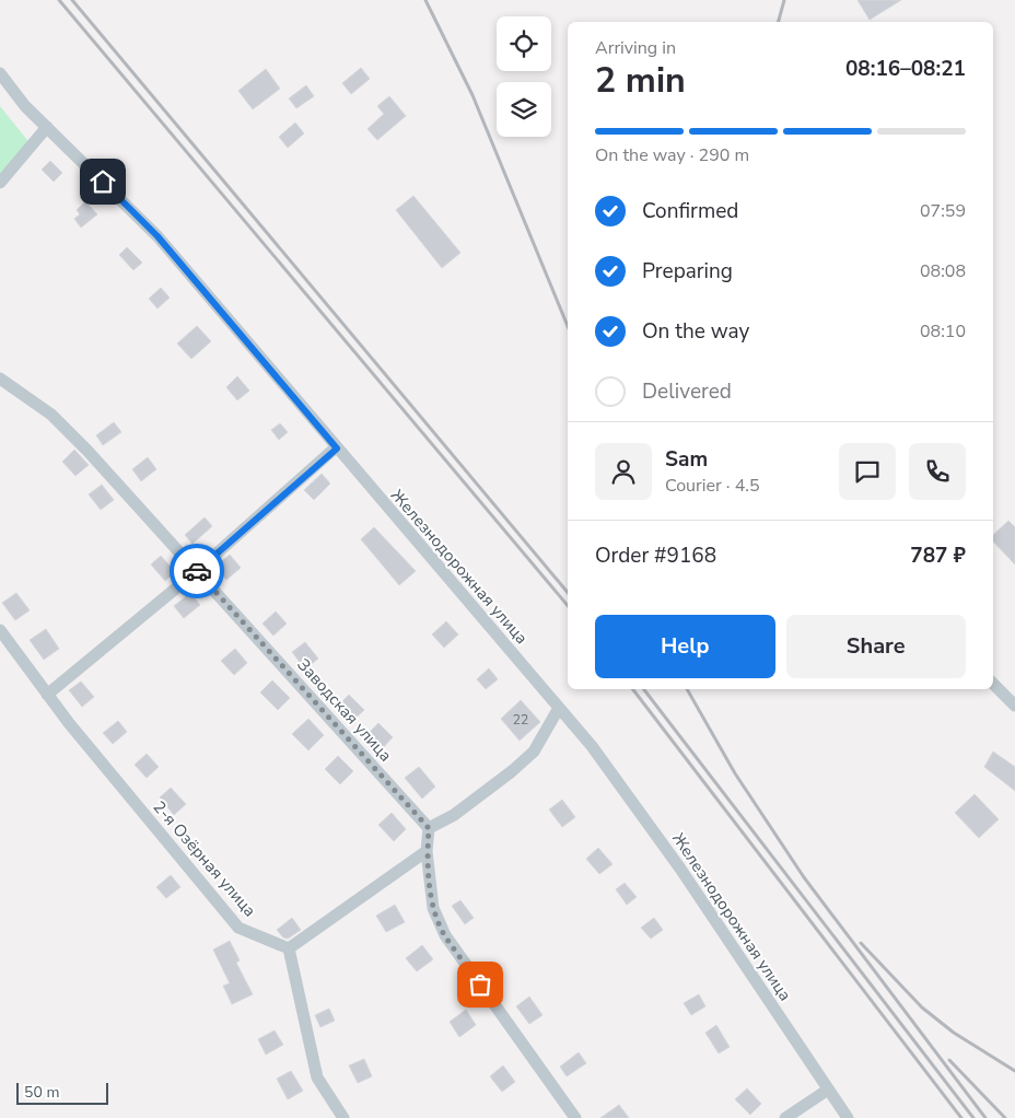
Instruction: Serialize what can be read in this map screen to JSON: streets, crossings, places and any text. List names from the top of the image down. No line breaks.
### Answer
{"streets":{"street":["Железнодорожная улица","Заводская улица","2-я Озёрная улица"]},"house_numbers":["22"],"scale_bar":"50 m","page":{"heading":["2 min","Arriving in","08:16–08:21"],"panel":["Sam","Courier · 4.5","Order #9168","787 ₽"],"bar":"On the way · 290 m","list":[["Confirmed","07:59"],["Preparing","08:08"],["On the way","08:10"],"Delivered"],"buttons":["Help","Share"],"scale":"50 m"}}
